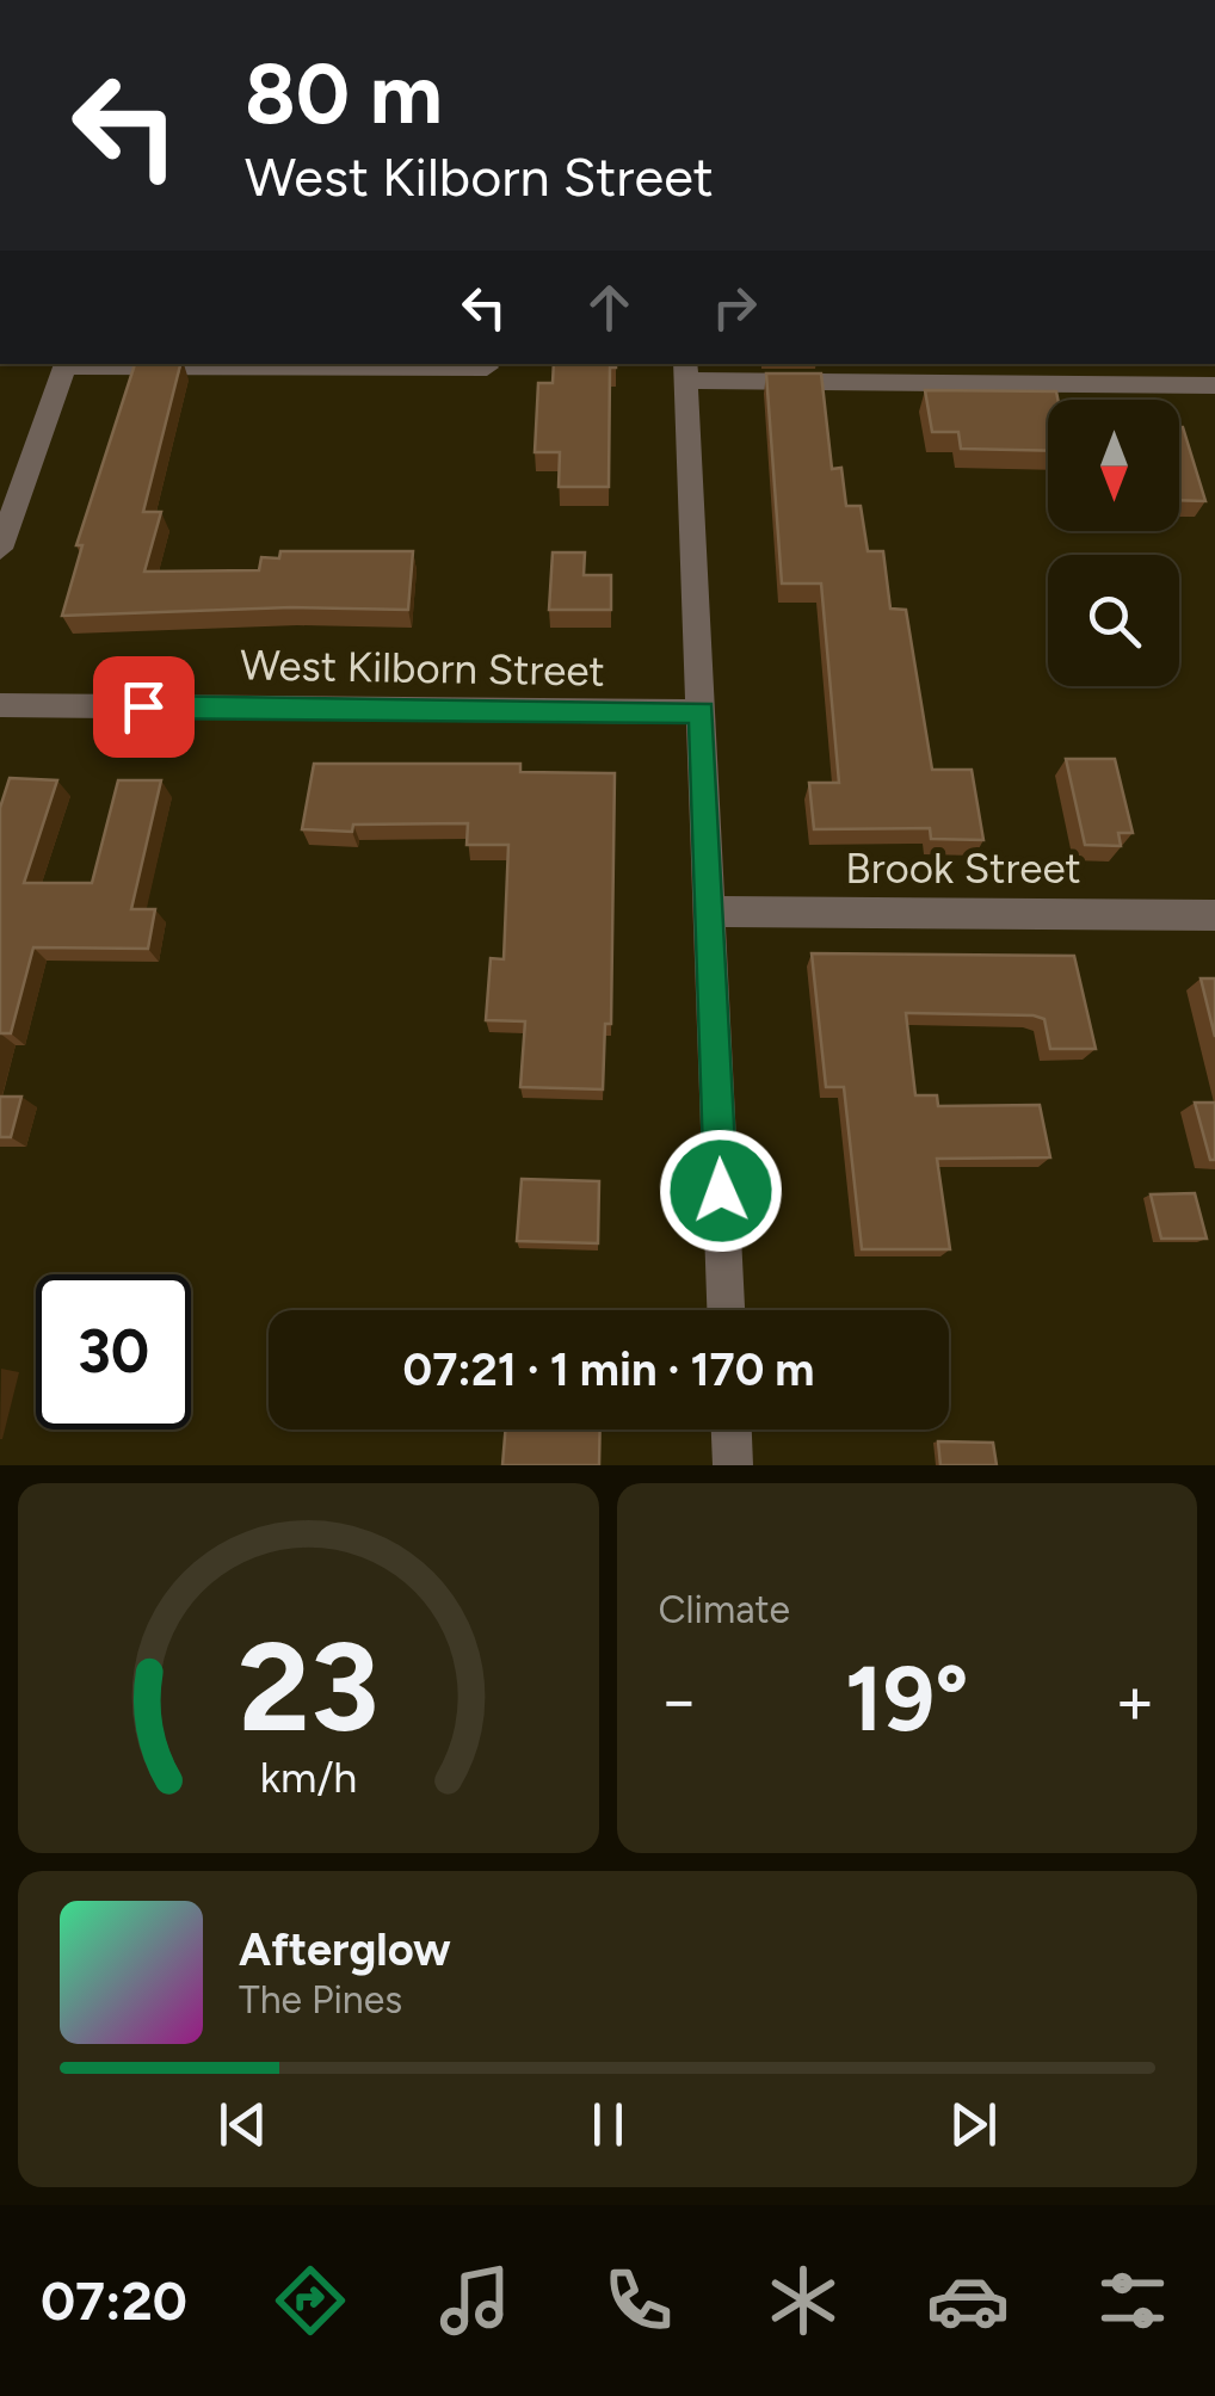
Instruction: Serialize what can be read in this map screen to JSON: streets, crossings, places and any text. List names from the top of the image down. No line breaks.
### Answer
{"streets":{"street":["West Kilborn Street","Brook Street"]},"north":"bottom","page":{"turn":["80 m","West Kilborn Street"],"limit":"30","trip":"07:21 · 1 min · 170 m","tile":"Climate","heat":["−","19°","+"],"song":["Afterglow","The Pines"],"tabs":"07:20","gauge":["23","km/h"]}}
